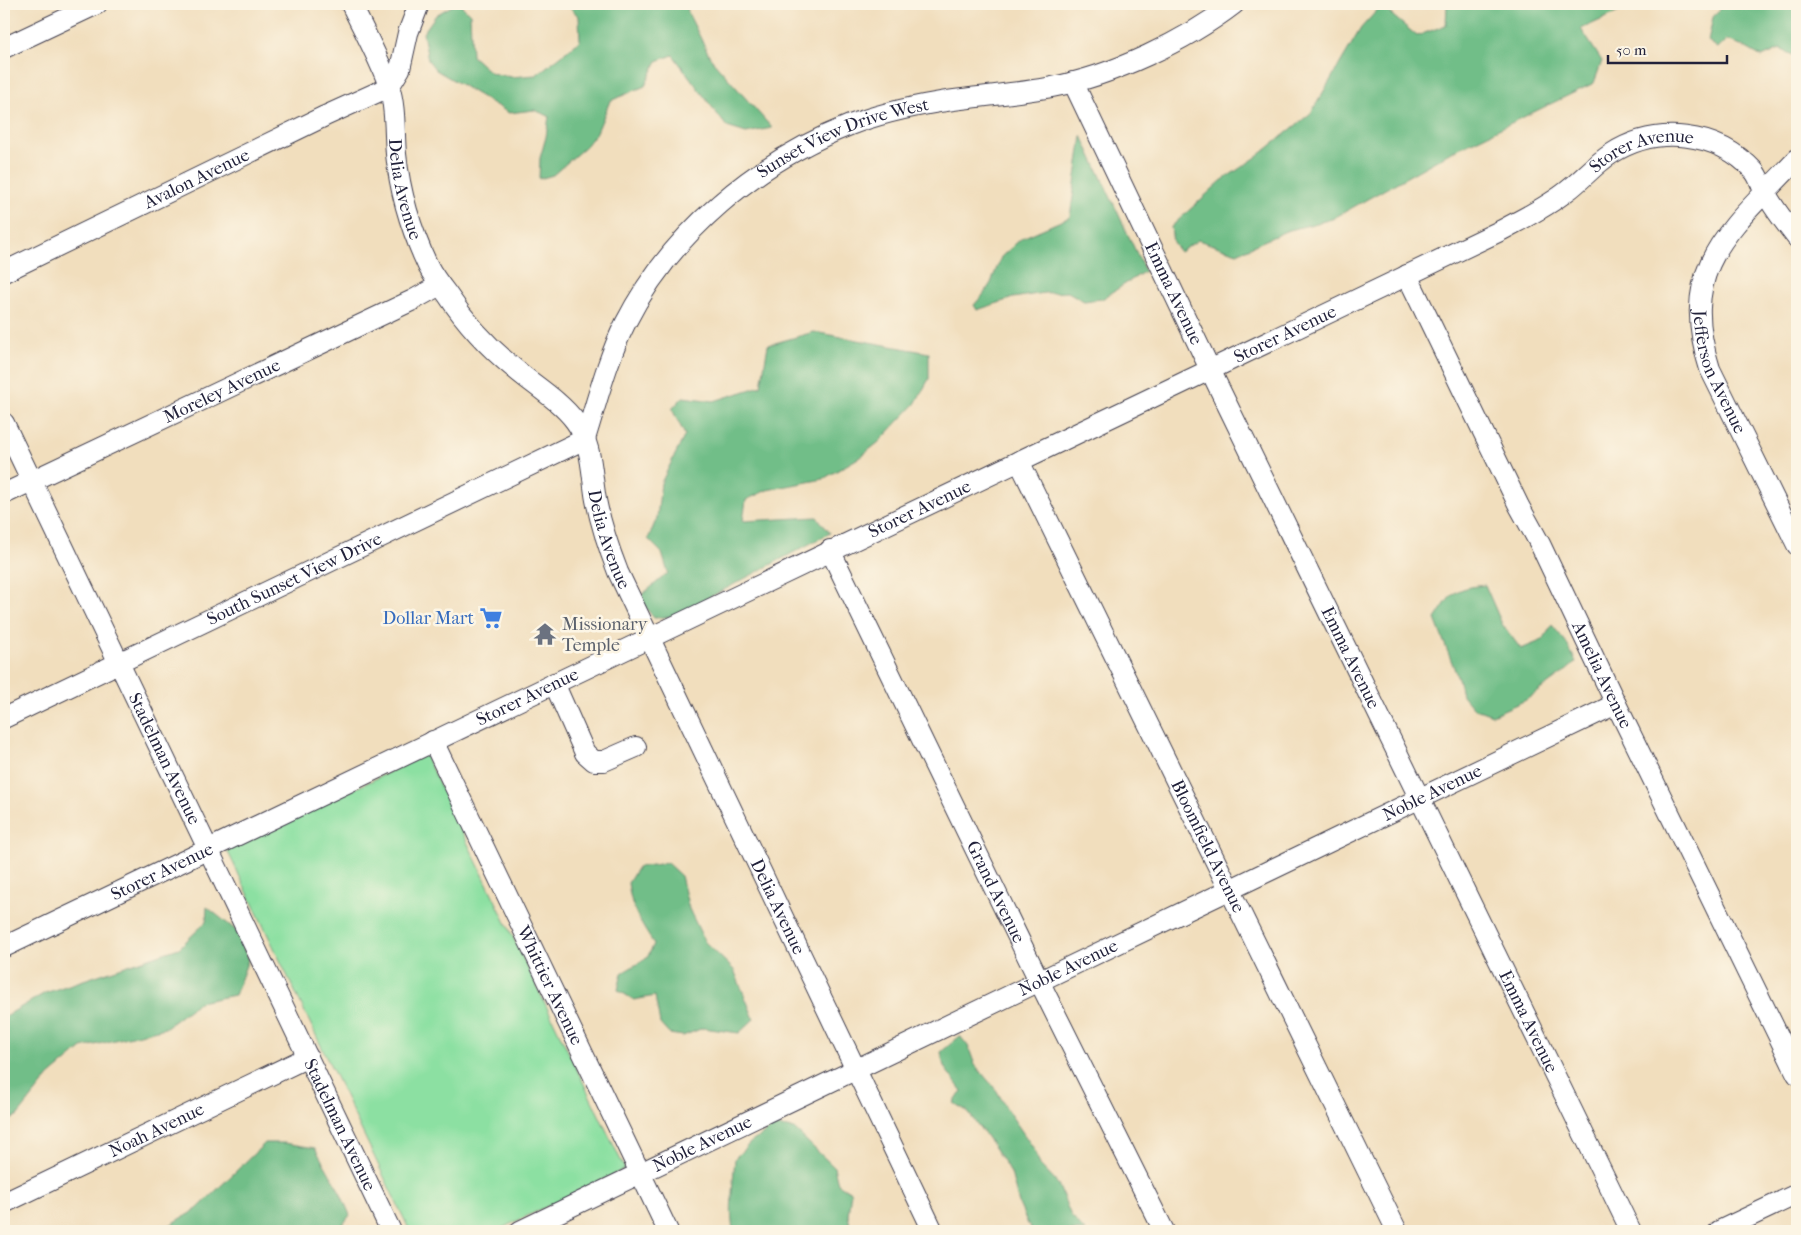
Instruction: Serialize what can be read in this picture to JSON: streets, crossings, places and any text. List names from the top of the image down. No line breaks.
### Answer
{"streets":{"street":["Sunset View Drive West","Storer Avenue","Avalon Avenue","Delia Avenue","Emma Avenue","Jefferson Avenue","Moreley Avenue","South Sunset View Drive","Amelia Avenue","Stadelman Avenue","Noble Avenue","Bloomfield Avenue","Grand Avenue","Whittier Avenue","Noah Avenue"]},"crossings":[["Sunset View Drive West","Delia Avenue"],["Sunset View Drive West","Emma Avenue"],["Sunset View Drive West","South Sunset View Drive"],["Storer Avenue","Delia Avenue"],["Storer Avenue","Emma Avenue"],["Storer Avenue","Jefferson Avenue"],["Storer Avenue","Amelia Avenue"],["Storer Avenue","Stadelman Avenue"],["Storer Avenue","Bloomfield Avenue"],["Storer Avenue","Grand Avenue"],["Storer Avenue","Whittier Avenue"],["Avalon Avenue","Delia Avenue"],["Delia Avenue","Moreley Avenue"],["Delia Avenue","South Sunset View Drive"],["Delia Avenue","Noble Avenue"],["Emma Avenue","Noble Avenue"],["Moreley Avenue","Stadelman Avenue"],["South Sunset View Drive","Stadelman Avenue"],["Amelia Avenue","Noble Avenue"],["Stadelman Avenue","Noah Avenue"],["Noble Avenue","Bloomfield Avenue"],["Noble Avenue","Grand Avenue"],["Noble Avenue","Whittier Avenue"]],"places":{"supermarket":["Dollar Mart"],"temple":["Missionary Temple"]},"scale_bar":"50 m"}
